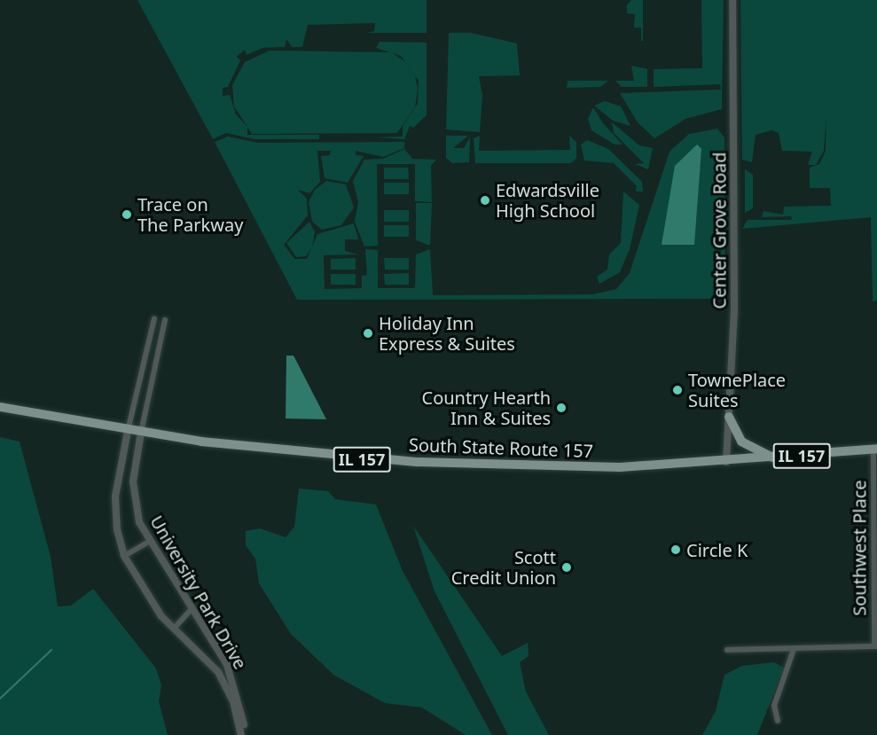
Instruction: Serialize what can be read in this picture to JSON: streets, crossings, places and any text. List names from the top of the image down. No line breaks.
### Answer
{"streets":{"main road":["South State Route 157","IL 157"],"street":["Center Grove Road","Southwest Place","University Park Drive"]},"crossings":[["Center Grove Road","South State Route 157"],["South State Route 157","Southwest Place"],["South State Route 157","University Park Drive"]],"places":["Edwardsville High School","Trace on The Parkway","Holiday Inn Express & Suites","TownePlace Suites","Country Hearth Inn & Suites","Circle K","Scott Credit Union"]}
